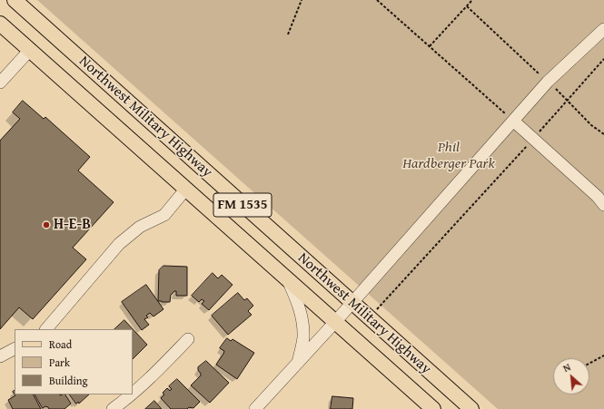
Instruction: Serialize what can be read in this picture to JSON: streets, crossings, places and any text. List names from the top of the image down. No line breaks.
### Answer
{"streets":{"main road":["Northwest Military Highway","FM 1535"]},"parks":["Phil Hardberger Park"],"places":["H-E-B"],"legend":["Road","Park","Building"],"north":"top left"}
